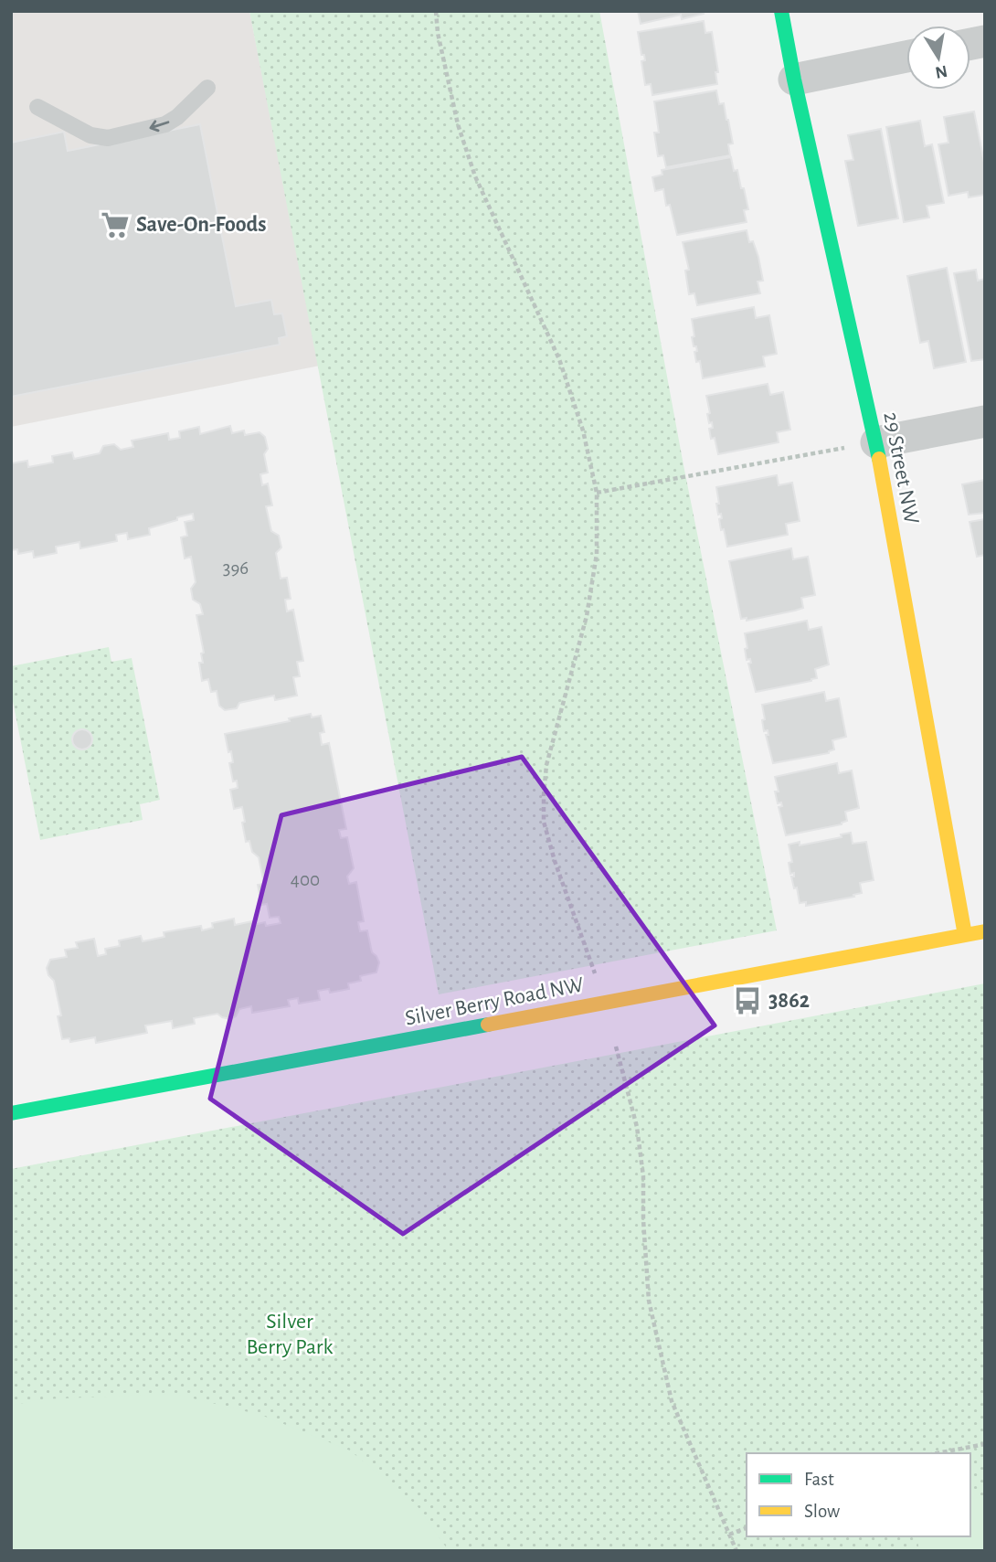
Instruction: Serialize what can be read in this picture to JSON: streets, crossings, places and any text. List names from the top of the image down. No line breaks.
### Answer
{"streets":{"street":["29 Street NW","Silver Berry Road NW"]},"crossings":[["29 Street NW","Silver Berry Road NW"]],"parks":["Silver Berry Park"],"places":{"supermarket":["Save-On-Foods"],"bus stop":["3862"]},"house_numbers":["396","400"],"legend":["Fast","Slow"],"north":"bottom"}
